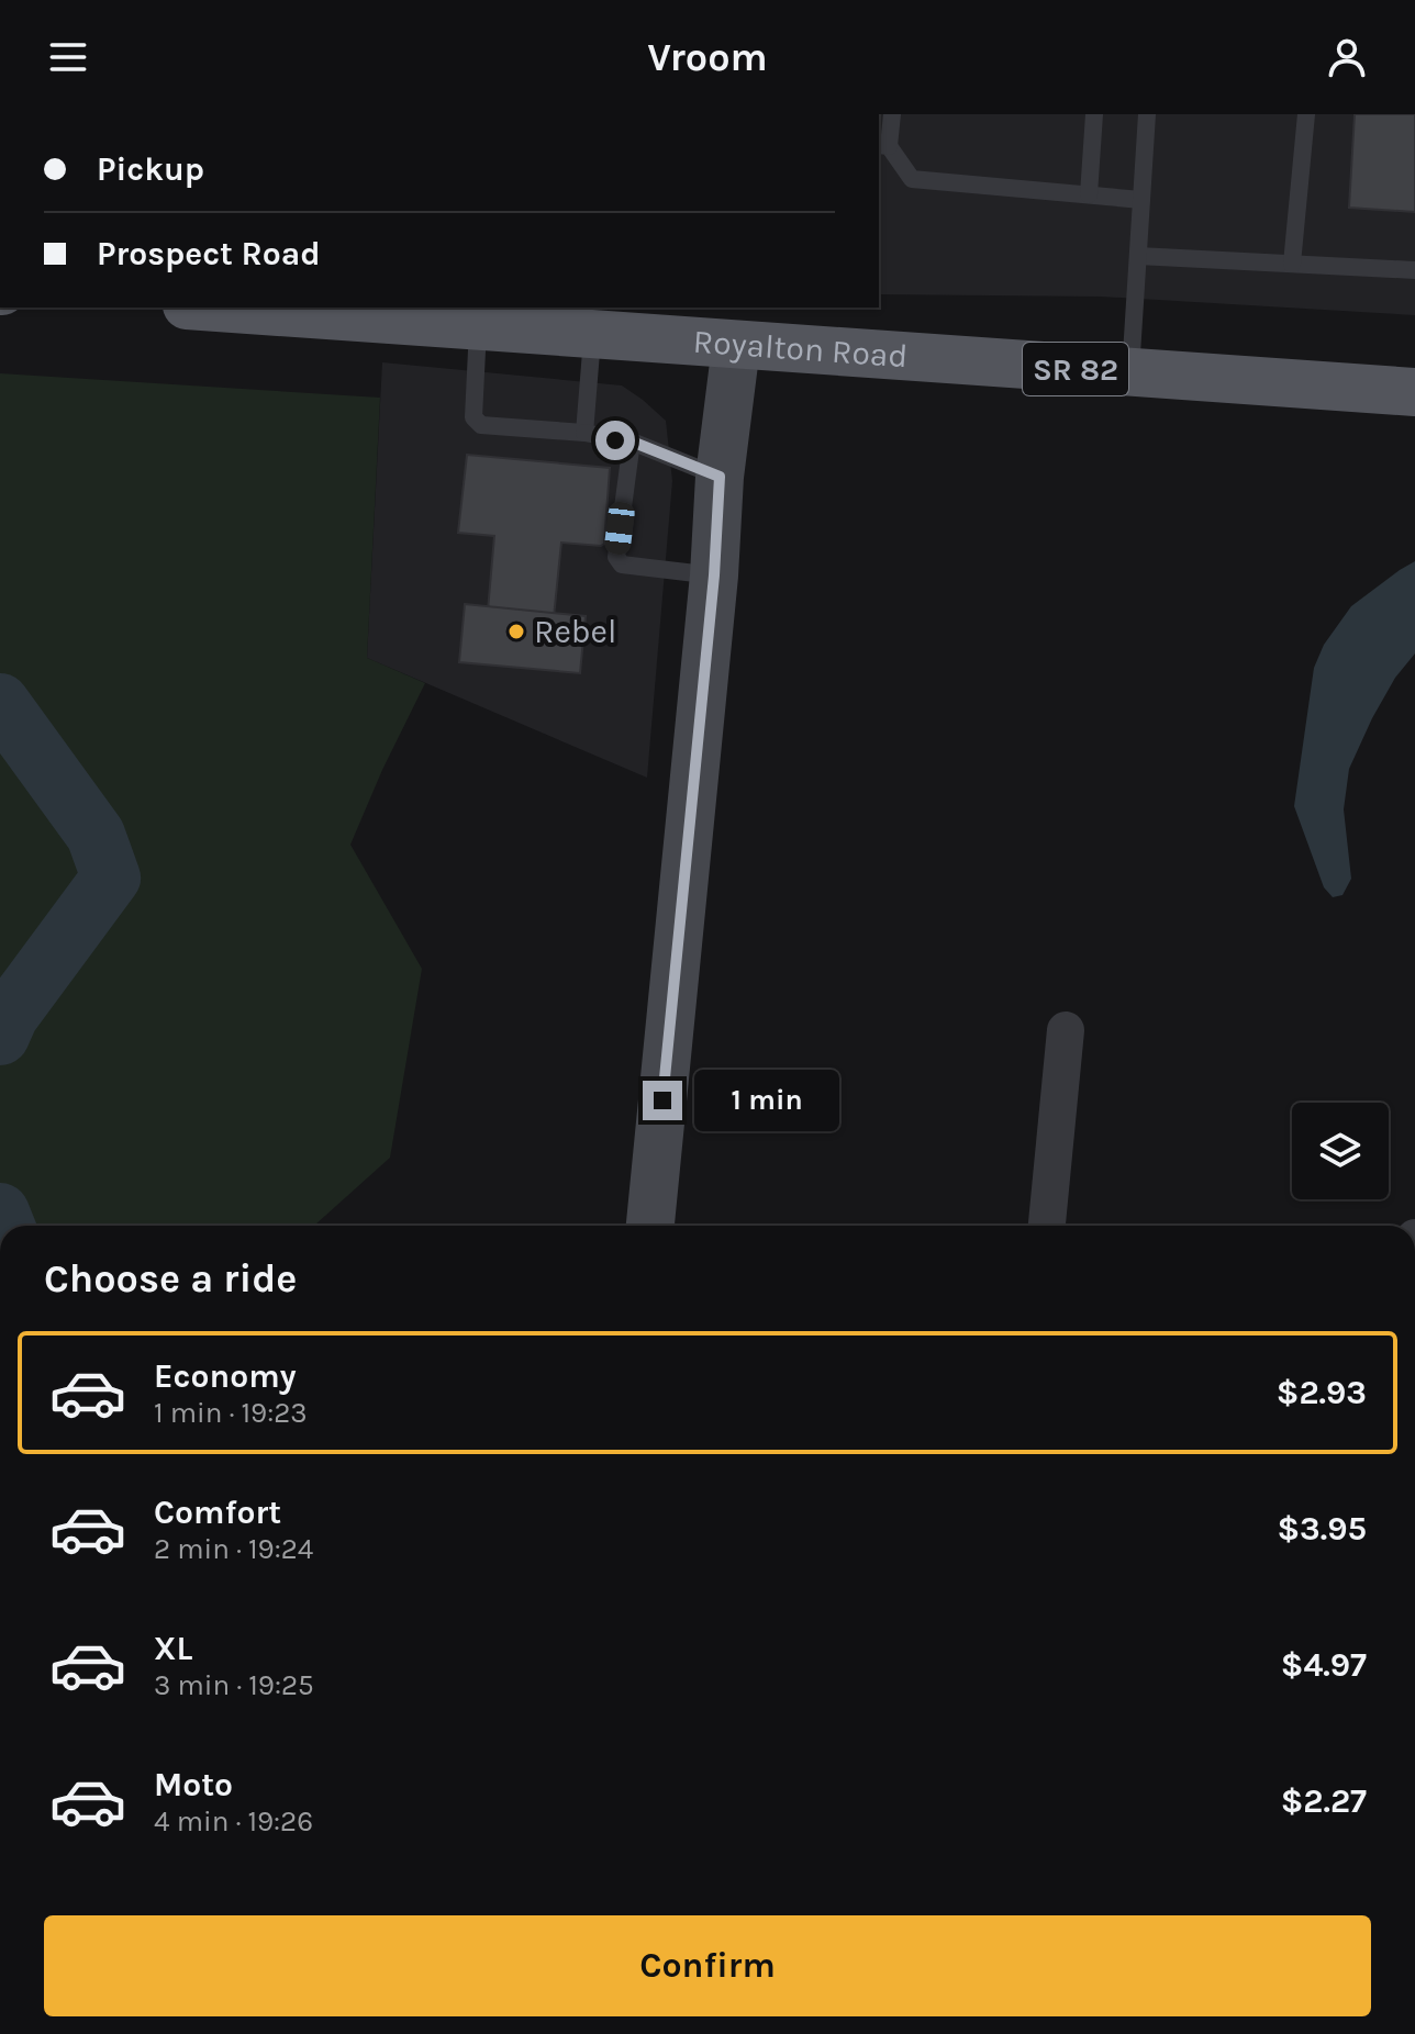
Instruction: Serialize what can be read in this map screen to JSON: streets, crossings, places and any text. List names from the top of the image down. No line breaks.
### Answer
{"streets":{"main road":["Royalton Road","SR 82"]},"places":["Rebel"],"page":{"header":"Vroom","banner":["Pickup","Prospect Road"],"bubble":"1 min","heading":"Choose a ride","list":[{"name":"Economy","note":"1 min · 19:23","value":"$2.93"},{"name":"Comfort","note":"2 min · 19:24","value":"$3.95"},{"name":"XL","note":"3 min · 19:25","value":"$4.97"},{"name":"Moto","note":"4 min · 19:26","value":"$2.27"}],"buttons":"Confirm"}}
